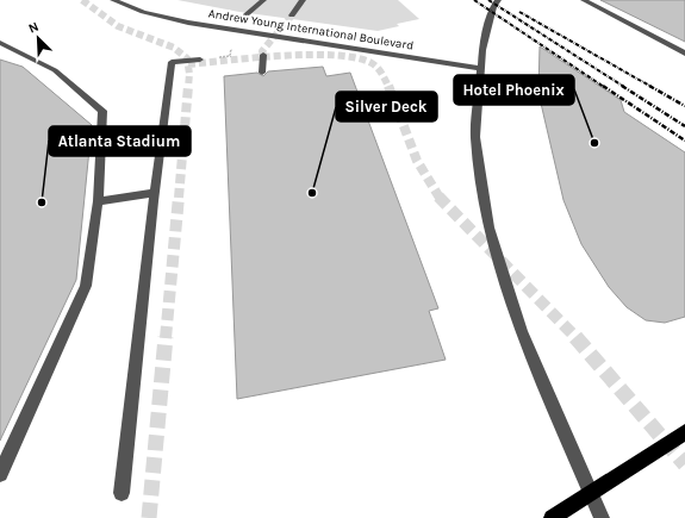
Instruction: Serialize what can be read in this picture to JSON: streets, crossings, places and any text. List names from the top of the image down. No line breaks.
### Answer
{"streets":{"street":["Andrew Young International Boulevard"]},"places":["Hotel Phoenix","Silver Deck","Atlanta Stadium"],"north":"top left"}
